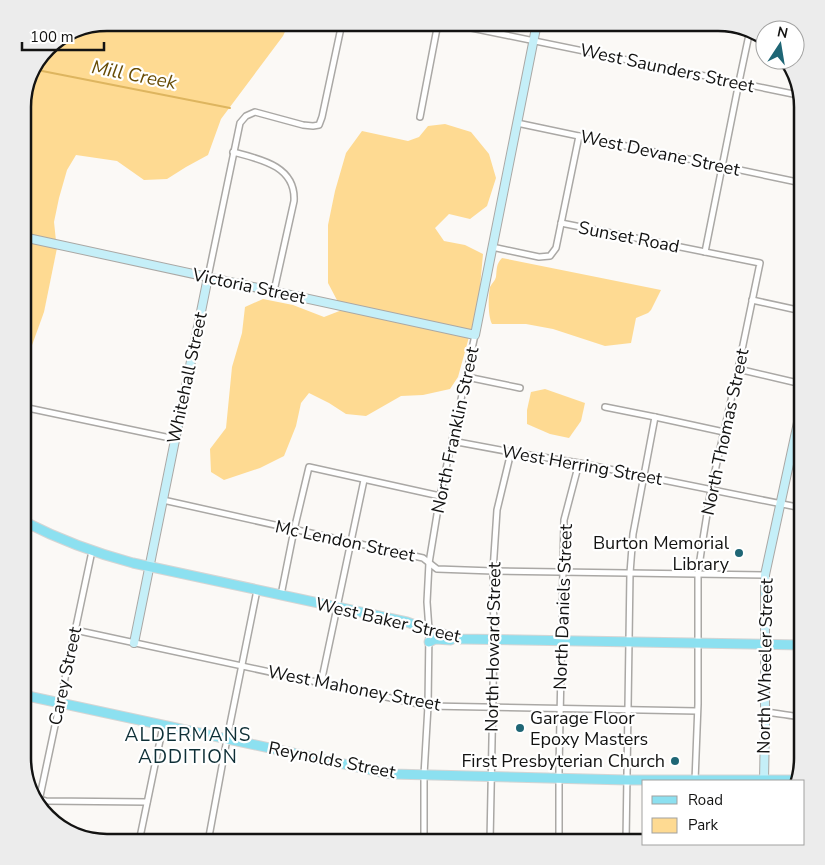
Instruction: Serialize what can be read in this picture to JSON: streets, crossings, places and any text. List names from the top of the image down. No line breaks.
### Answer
{"streets":{"main road":["West Baker Street","Reynolds Street"],"street":["West Saunders Street","West Devane Street","Sunset Road","Victoria Street","Whitehall Street","North Franklin Street","North Thomas Street","West Herring Street","Mc Lendon Street","North Daniels Street","North Howard Street","North Wheeler Street","Carey Street","West Mahoney Street"]},"crossings":[["West Saunders Street","North Franklin Street"],["West Devane Street","North Franklin Street"],["Sunset Road","North Franklin Street"],["Sunset Road","North Thomas Street"],["Victoria Street","Whitehall Street"],["Victoria Street","North Franklin Street"],["Whitehall Street","Mc Lendon Street"],["Whitehall Street","West Baker Street"],["Whitehall Street","West Mahoney Street"],["North Franklin Street","West Herring Street"],["North Franklin Street","Mc Lendon Street"],["North Franklin Street","West Baker Street"],["North Franklin Street","West Mahoney Street"],["North Franklin Street","Reynolds Street"],["North Thomas Street","West Herring Street"],["North Thomas Street","Mc Lendon Street"],["North Thomas Street","West Baker Street"],["North Thomas Street","West Mahoney Street"],["West Herring Street","North Daniels Street"],["West Herring Street","North Howard Street"],["West Herring Street","North Wheeler Street"],["Mc Lendon Street","North Daniels Street"],["Mc Lendon Street","North Howard Street"],["Mc Lendon Street","North Wheeler Street"],["North Daniels Street","West Baker Street"],["North Daniels Street","West Mahoney Street"],["North Daniels Street","Reynolds Street"],["West Baker Street","North Howard Street"],["West Baker Street","North Wheeler Street"],["West Baker Street","Carey Street"],["North Howard Street","West Mahoney Street"],["North Howard Street","Reynolds Street"],["North Wheeler Street","Reynolds Street"],["Carey Street","West Mahoney Street"],["Carey Street","Reynolds Street"]],"districts":["ALDERMANS ADDITION"],"water":["Mill Creek"],"places":["Burton Memorial Library","Garage Floor Epoxy Masters","First Presbyterian Church"],"legend":["Road","Park"],"scale_bar":"100 m","north":"top"}
